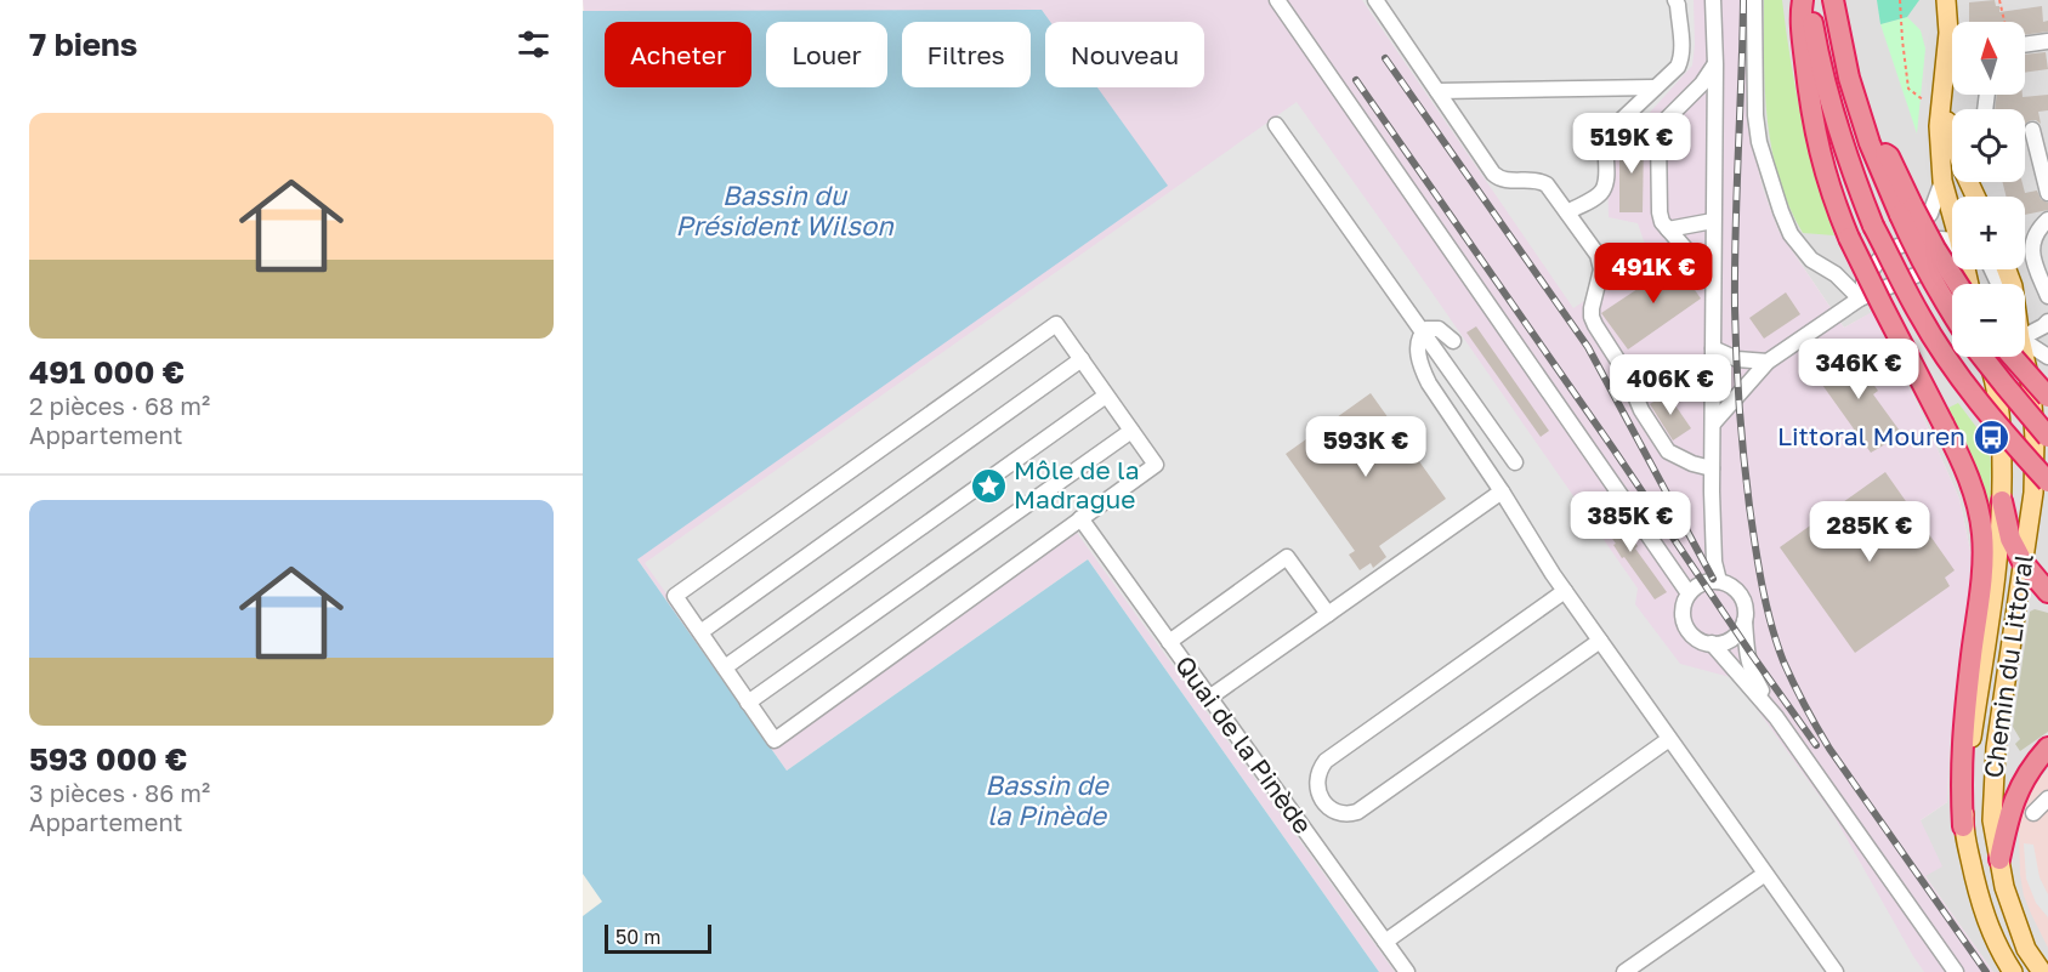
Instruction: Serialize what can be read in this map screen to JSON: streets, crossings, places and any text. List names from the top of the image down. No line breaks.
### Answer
{"streets":{"main road":["Chemin du Littoral"],"street":["Quai de la Pinède"]},"water":["Bassin du Président Wilson","Bassin de la Pinède"],"places":{"bus stop":["Littoral Mouren"],"place":["Môle de la Madrague"]},"scale_bar":"50 m","north":"top","page":{"heading":"7 biens","map_buttons":["+","−"],"chip":["Acheter","Louer","Filtres","Nouveau"],"list":[{"name":"491 000 €","note":"2 pièces · 68 m² · Appartement"},{"name":"593 000 €","note":"3 pièces · 86 m² · Appartement"}],"price":["519K €","491K €","346K €","406K €","593K €","385K €","285K €"],"scale":"50 m"}}
